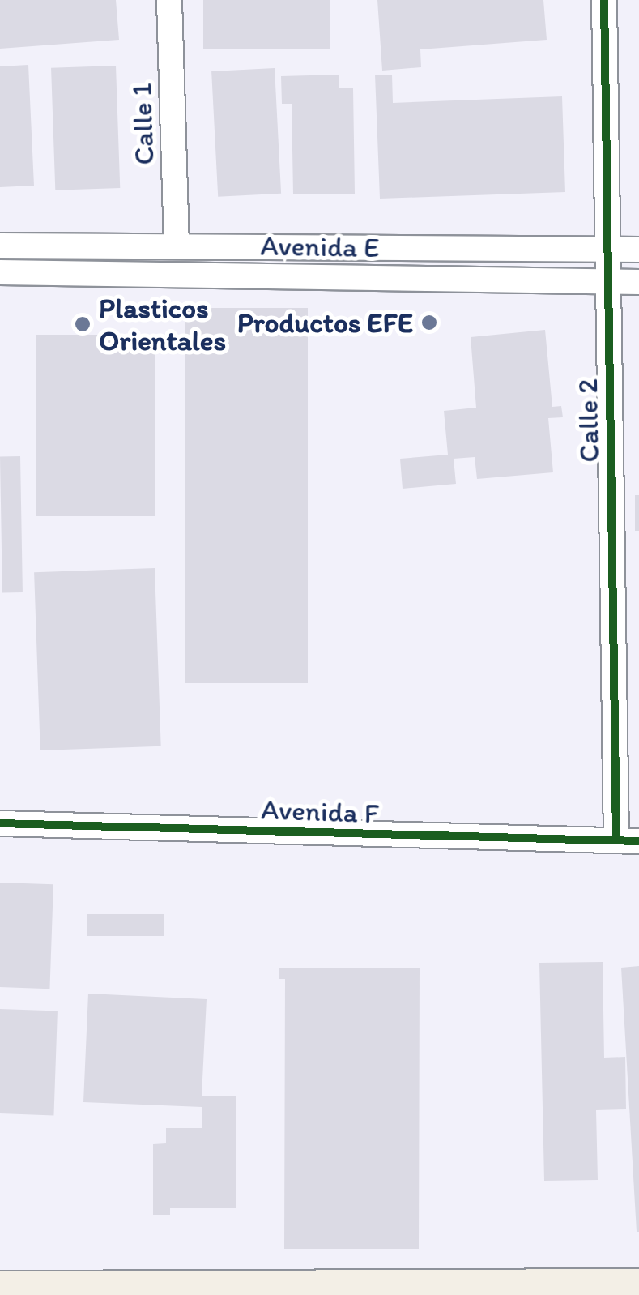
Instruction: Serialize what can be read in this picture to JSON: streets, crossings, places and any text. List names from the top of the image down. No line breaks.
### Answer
{"streets":{"street":["Calle 1","Avenida E","Calle 2","Avenida F"]},"crossings":[["Calle 1","Avenida E"],["Avenida E","Calle 2"],["Calle 2","Avenida F"]],"places":["Productos EFE","Plasticos Orientales"]}
